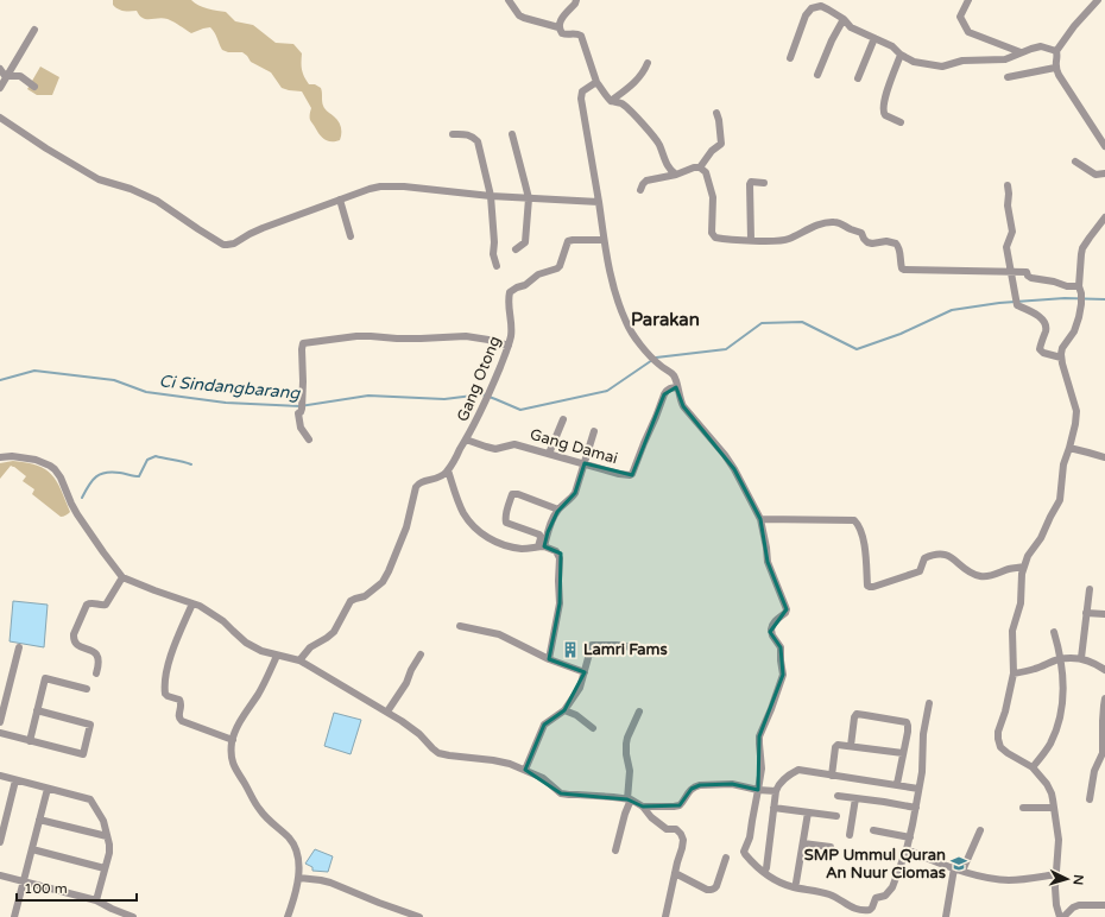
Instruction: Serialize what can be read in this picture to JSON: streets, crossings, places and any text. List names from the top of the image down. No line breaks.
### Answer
{"streets":{"street":["Gang Otong","Gang Damai"]},"crossings":[["Gang Otong","Gang Damai"]],"districts":["Parakan"],"water":["Ci Sindangbarang"],"places":{"building":["Lamri Fams"],"school or university":["SMP Ummul Quran An Nuur Ciomas"]},"scale_bar":"100 m","north":"right"}
